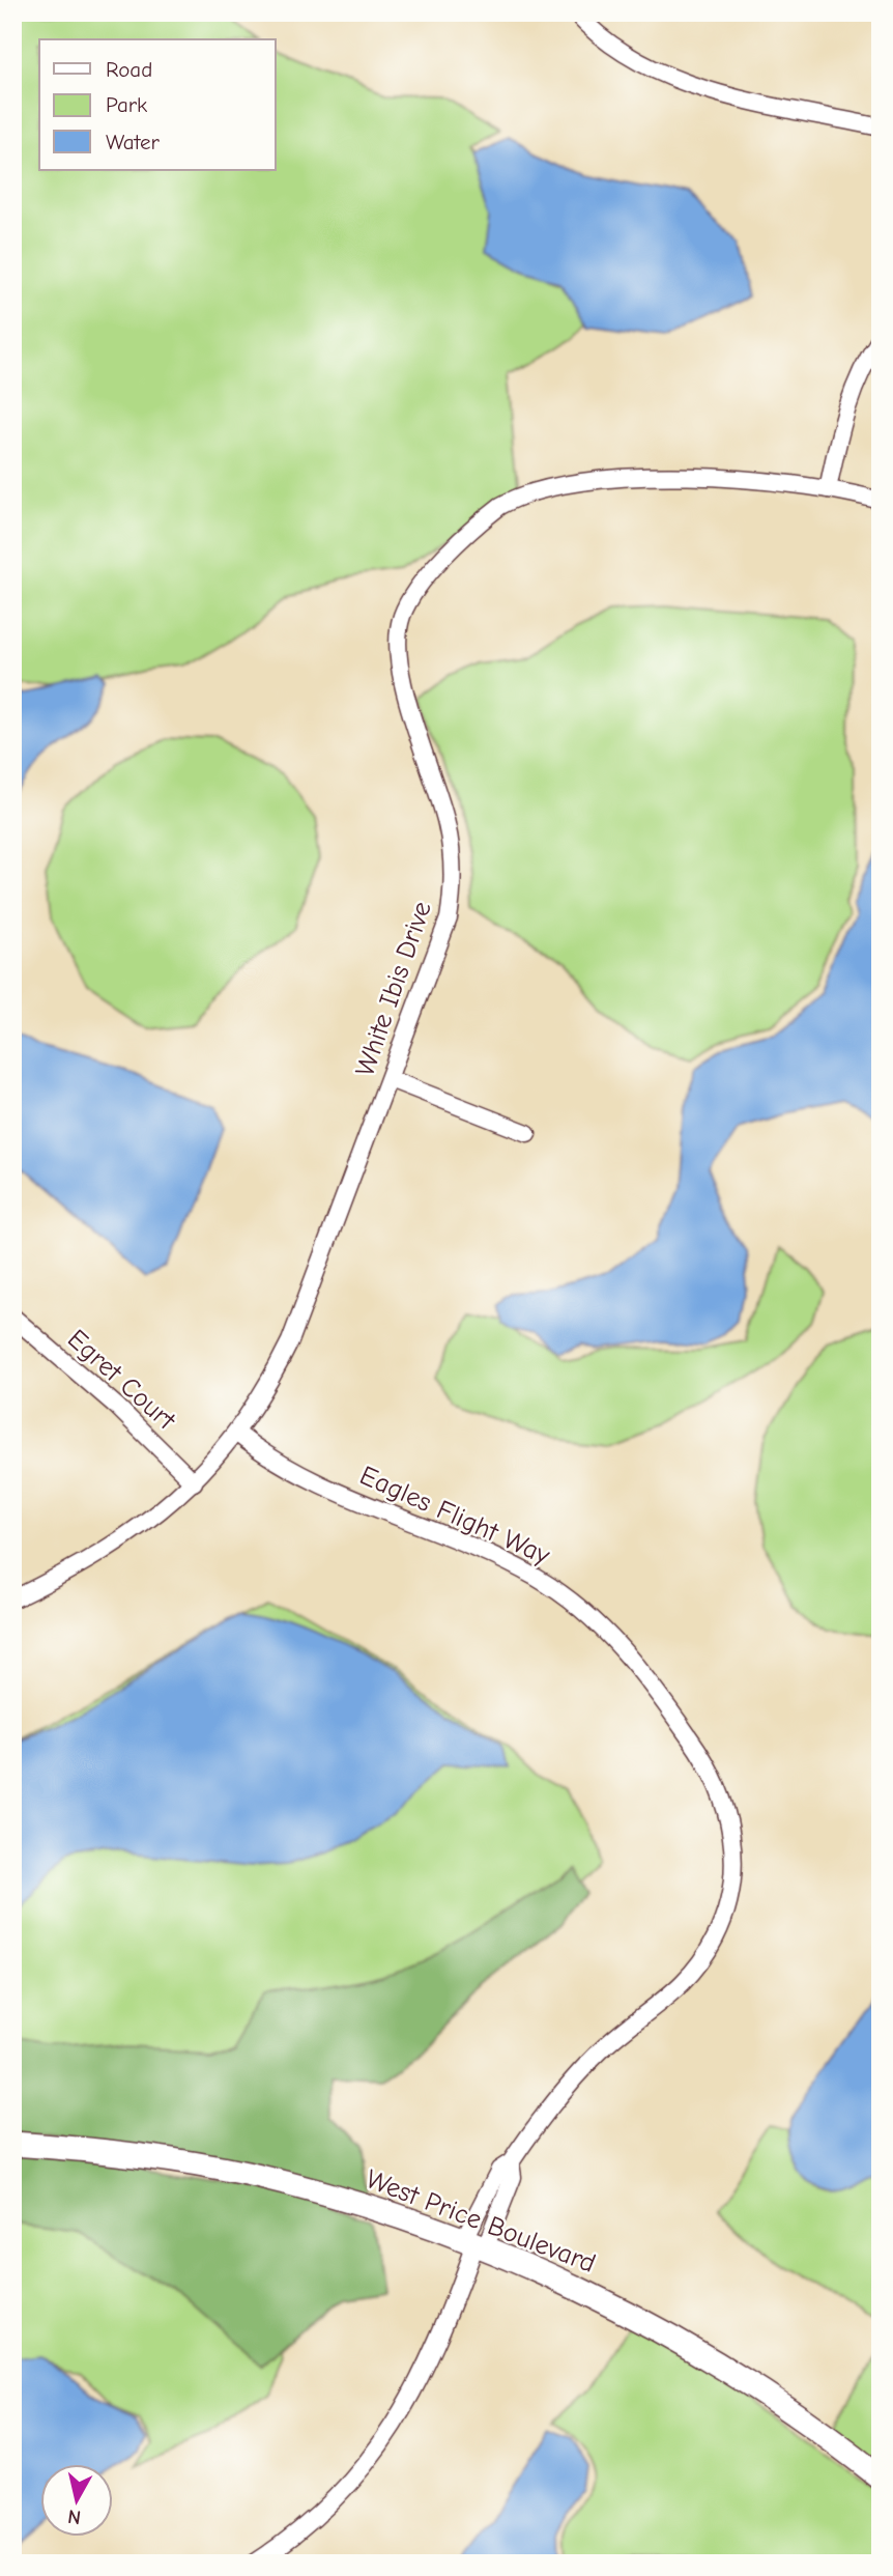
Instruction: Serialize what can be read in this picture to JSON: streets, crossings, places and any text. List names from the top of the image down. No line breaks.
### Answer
{"streets":{"street":["White Ibis Drive","Egret Court","Eagles Flight Way","West Price Boulevard"]},"crossings":[["White Ibis Drive","Egret Court"],["White Ibis Drive","Eagles Flight Way"],["Eagles Flight Way","West Price Boulevard"]],"legend":["Road","Park","Water"],"north":"bottom"}
